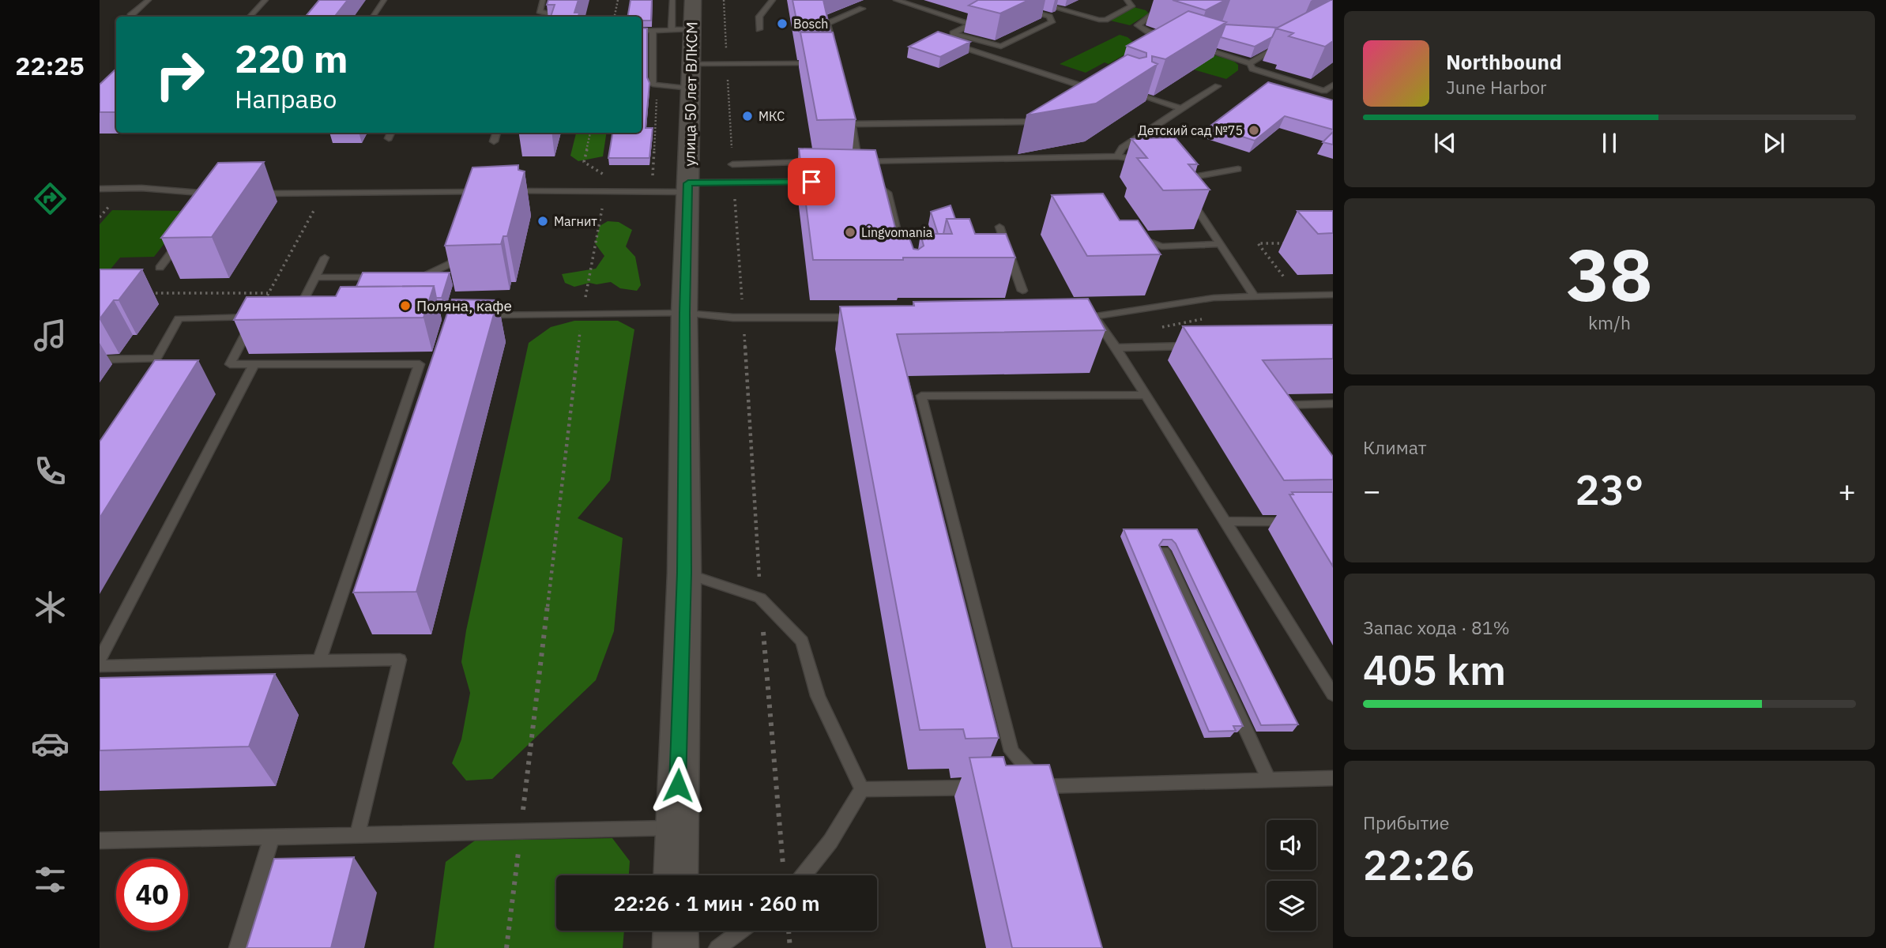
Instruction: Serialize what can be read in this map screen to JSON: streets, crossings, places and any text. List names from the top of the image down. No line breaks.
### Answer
{"streets":{"street":["улица 50 лет ВЛКСМ"]},"places":["Bosch","МКС","Детский сад №75","Магнит","Lingvomania","Поляна, кафе"],"page":{"tabs":"22:25","turn":["220 m","Направо"],"song":["Northbound","June Harbor"],"tile":[["38","km/h"],"Климат",["Запас хода · 81%","405 km"],["Прибытие","22:26"]],"heat":["−","23°","+"],"limit":"40","trip":"22:26 · 1 мин · 260 m"}}
